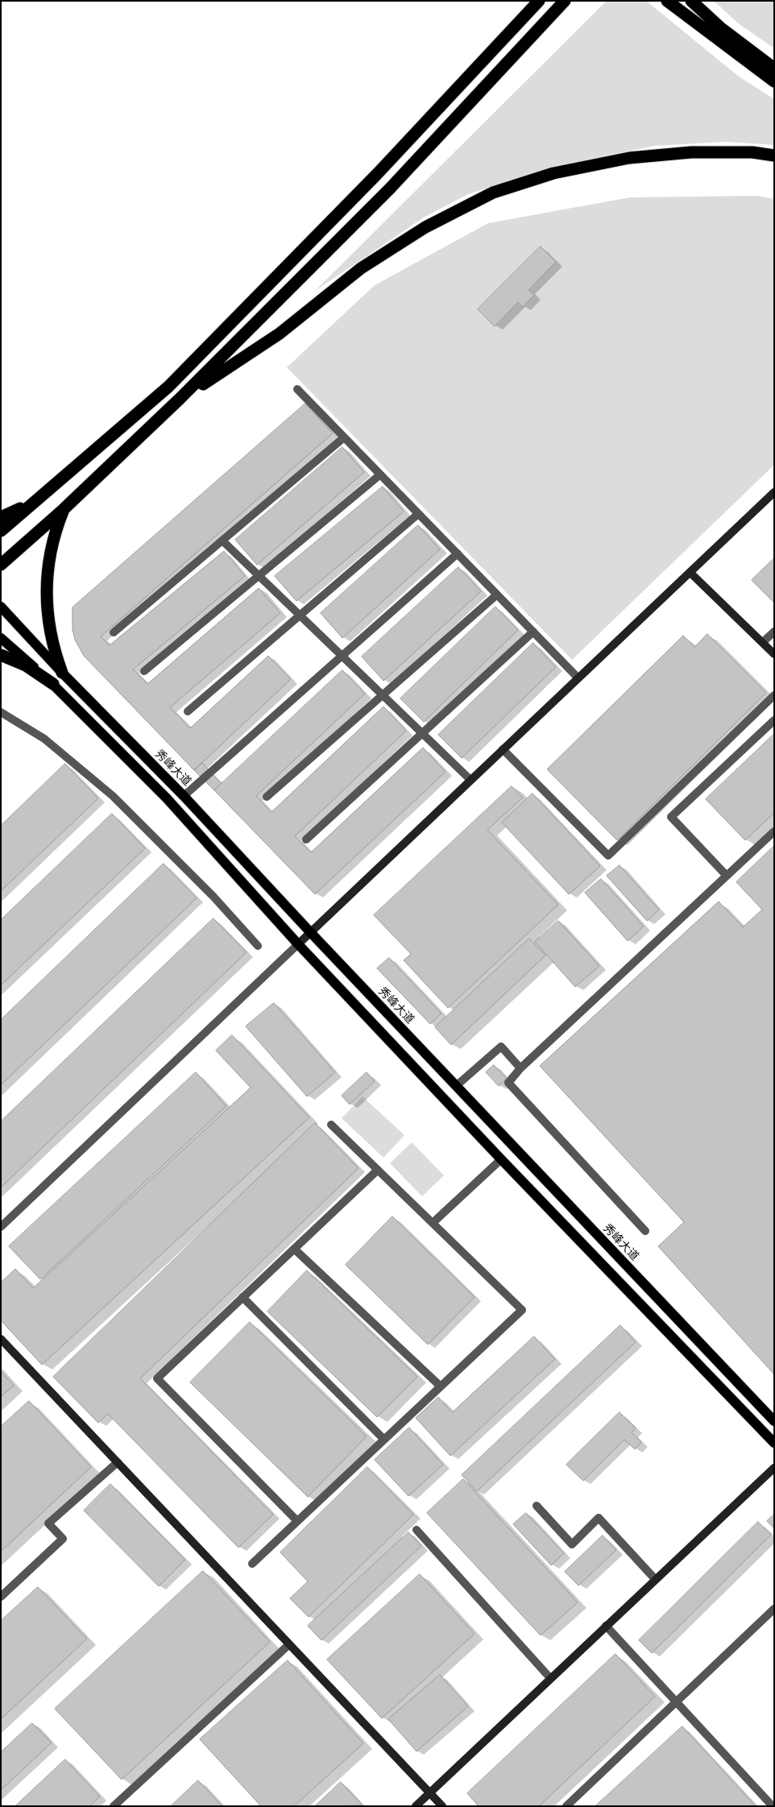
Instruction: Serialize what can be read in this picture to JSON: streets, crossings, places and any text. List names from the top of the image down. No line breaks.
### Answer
{"streets":{"main road":["秀峰大道"]}}
